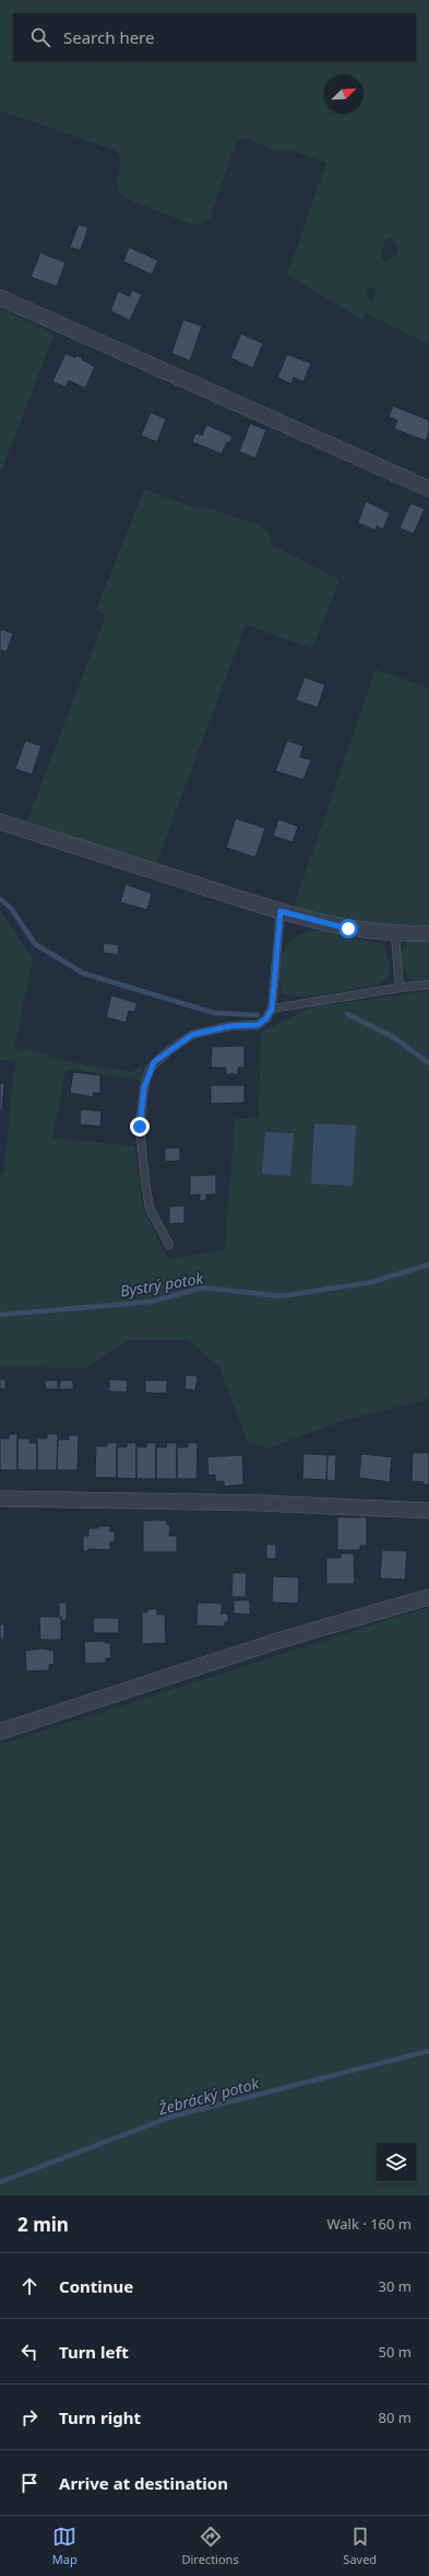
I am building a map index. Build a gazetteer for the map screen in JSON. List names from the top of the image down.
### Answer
{
  "water": ["Bystrý potok", "Žebrácký potok"],
  "north": "top right",
  "page": {
    "search": "Search here",
    "heading": ["2 min", "Walk · 160 m"],
    "list": [
      ["Continue", "30 m"],
      ["Turn left", "50 m"],
      ["Turn right", "80 m"],
      "Arrive at destination"
    ],
    "nav": ["Map", "Directions", "Saved"]
  }
}
